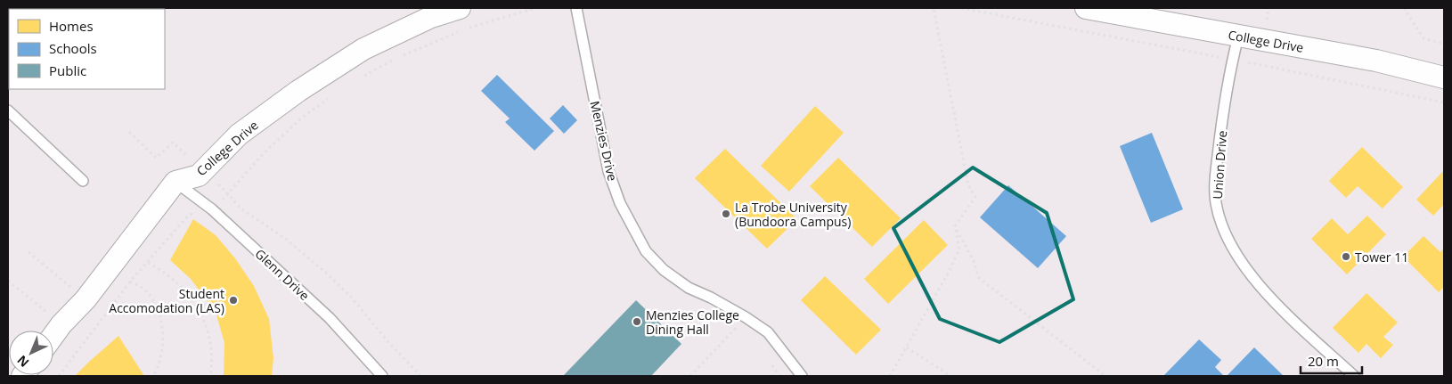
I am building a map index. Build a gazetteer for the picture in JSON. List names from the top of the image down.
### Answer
{
  "streets": {
    "street": ["College Drive"],
    "lane": ["Menzies Drive", "Union Drive", "Glenn Drive"]
  },
  "crossings": [
    ["College Drive", "Union Drive"],
    ["College Drive", "Glenn Drive"]
  ],
  "places": [
    "La Trobe University (Bundoora Campus)",
    "Tower 11",
    "Student Accomodation (LAS)",
    "Menzies College Dining Hall"
  ],
  "legend": ["Homes", "Schools", "Public"],
  "scale_bar": "20 m",
  "north": "bottom left"
}
